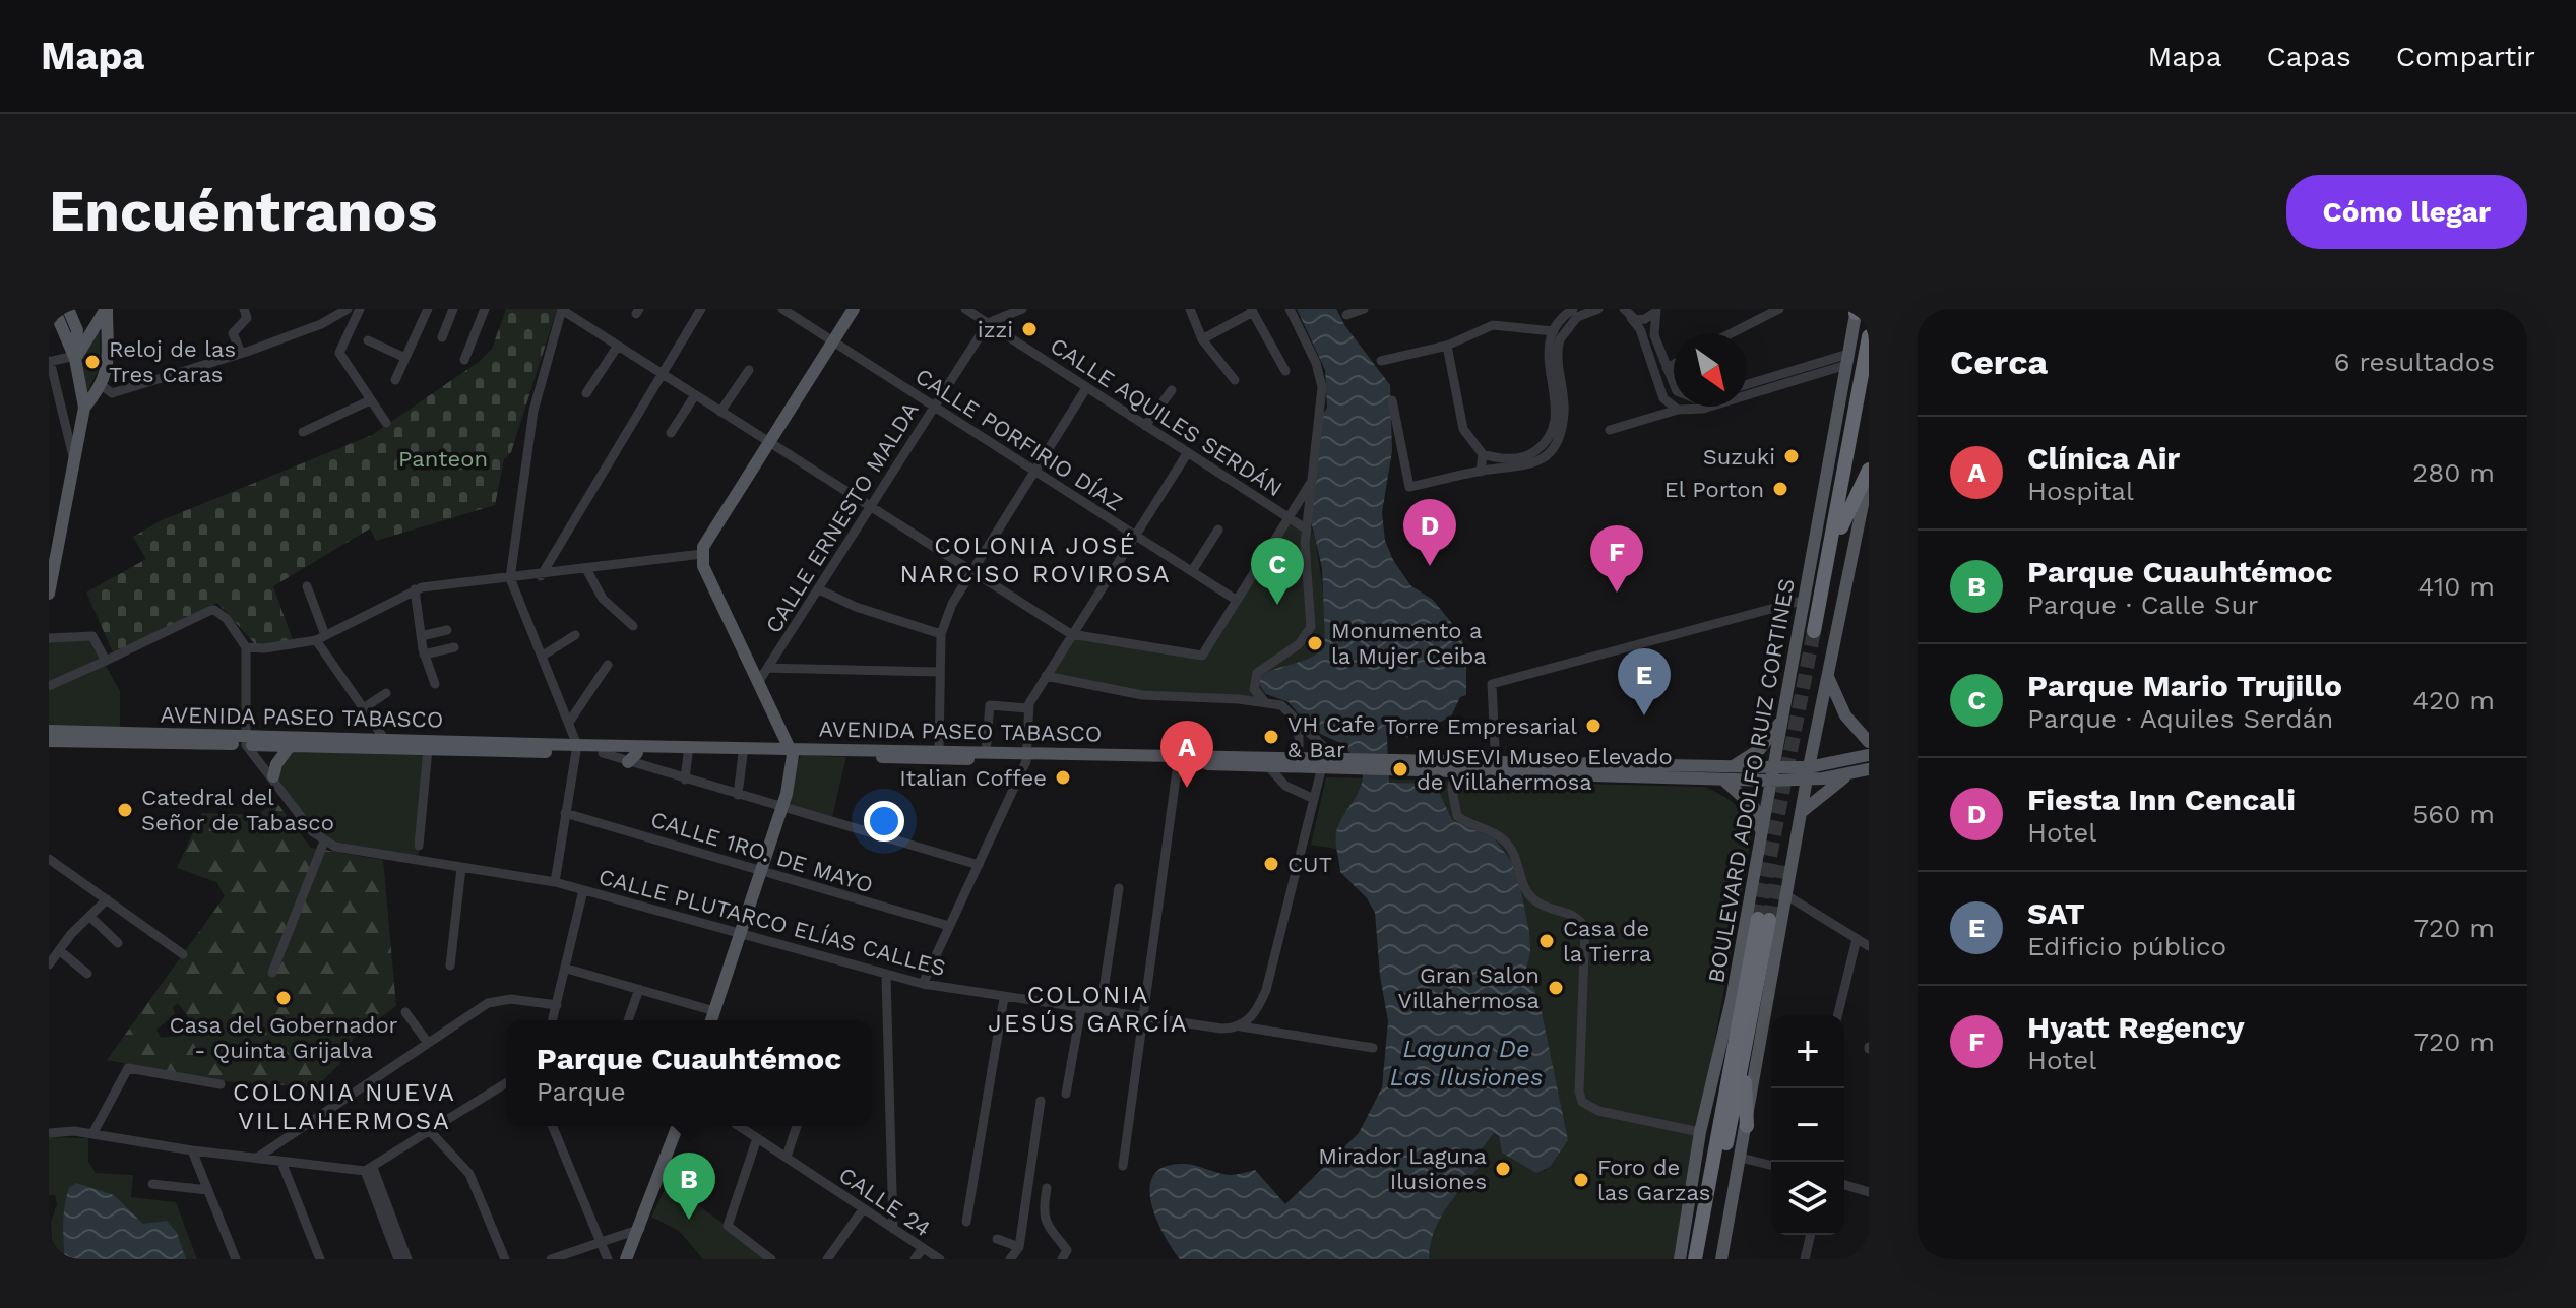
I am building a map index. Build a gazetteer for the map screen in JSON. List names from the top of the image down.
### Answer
{
  "streets": {
    "main road": ["AVENIDA PASEO TABASCO", "BOULEVARD ADOLFO RUIZ CORTINES"],
    "street": [
      "CALLE AQUILES SERDÁN",
      "CALLE PORFIRIO DÍAZ",
      "CALLE ERNESTO MALDA",
      "CALLE 1RO. DE MAYO",
      "CALLE PLUTARCO ELÍAS CALLES",
      "CALLE 24"
    ]
  },
  "crossings": [
    ["CALLE AQUILES SERDÁN", "CALLE ERNESTO MALDA"],
    ["CALLE PORFIRIO DÍAZ", "CALLE ERNESTO MALDA"],
    ["AVENIDA PASEO TABASCO", "BOULEVARD ADOLFO RUIZ CORTINES"]
  ],
  "districts": ["COLONIA JOSÉ NARCISO ROVIROSA", "COLONIA JESÚS GARCÍA", "COLONIA NUEVA VILLAHERMOSA"],
  "water": ["Laguna De Las Ilusiones"],
  "parks": ["Panteon"],
  "places": [
    "izzi",
    "Reloj de las Tres Caras",
    "Suzuki",
    "El Porton",
    "Monumento a la Mujer Ceiba",
    "Torre Empresarial",
    "VH Cafe & Bar",
    "MUSEVI Museo Elevado de Villahermosa",
    "Italian Coffee",
    "Catedral del Señor de Tabasco",
    "CUT",
    "Casa de la Tierra",
    "Gran Salon Villahermosa",
    "Casa del Gobernador - Quinta Grijalva",
    "Mirador Laguna Ilusiones",
    "Foro de las Garzas"
  ],
  "north": "bottom right",
  "page": {
    "header": "Mapa",
    "nav": ["Mapa", "Capas", "Compartir"],
    "buttons": "Cómo llegar",
    "title": "Encuéntranos",
    "heading": ["Cerca", "6 resultados"],
    "list": [
      {
        "mark": "A",
        "name": "Clínica Air",
        "note": "Hospital",
        "value": "280 m"
      },
      {
        "mark": "B",
        "name": "Parque Cuauhtémoc",
        "note": "Parque · Calle Sur",
        "value": "410 m"
      },
      {
        "mark": "C",
        "name": "Parque Mario Trujillo",
        "note": "Parque · Aquiles Serdán",
        "value": "420 m"
      },
      {
        "mark": "D",
        "name": "Fiesta Inn Cencali",
        "note": "Hotel",
        "value": "560 m"
      },
      {
        "mark": "E",
        "name": "SAT",
        "note": "Edificio público",
        "value": "720 m"
      },
      {
        "mark": "F",
        "name": "Hyatt Regency",
        "note": "Hotel",
        "value": "720 m"
      }
    ],
    "pins": [
      "D",
      "F",
      "C",
      "E",
      "A",
      "B"
    ],
    "map_buttons": ["+", "−"],
    "popup": ["Parque Cuauhtémoc", "Parque"]
  }
}
